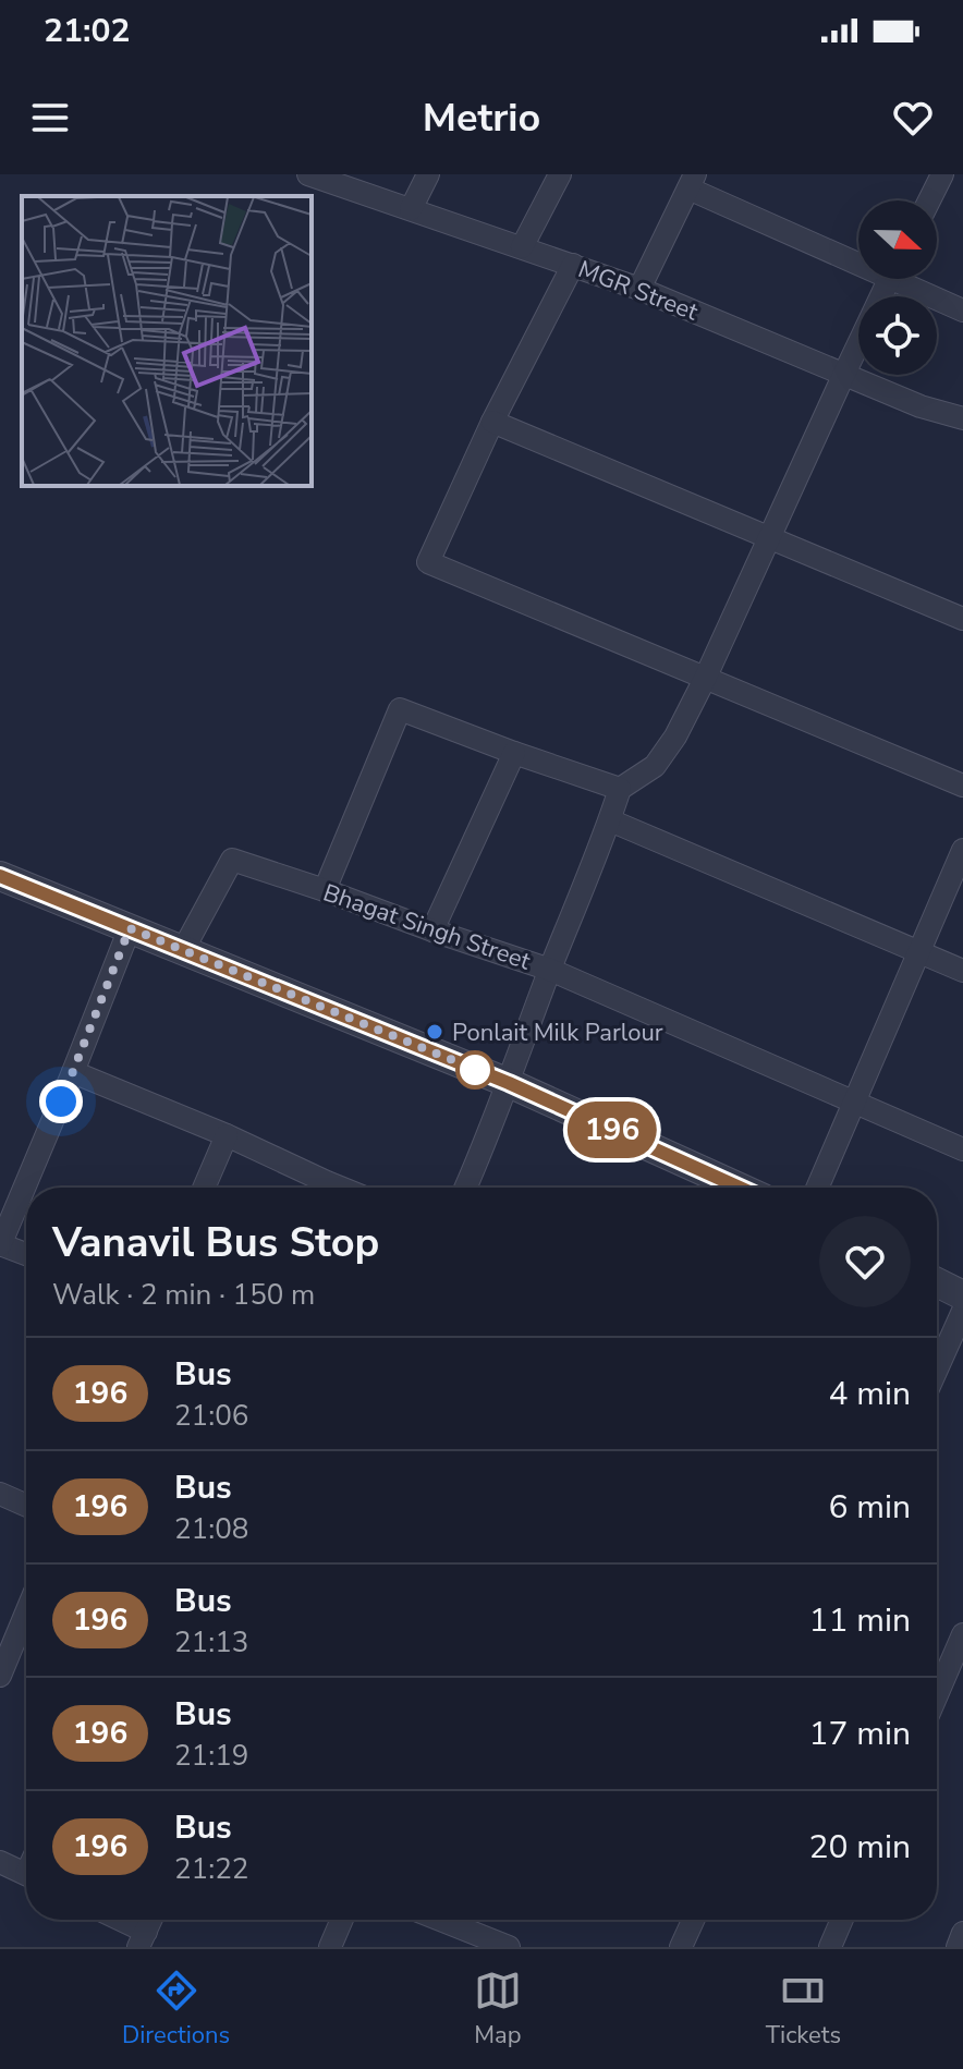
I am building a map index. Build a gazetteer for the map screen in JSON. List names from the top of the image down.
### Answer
{
  "streets": {
    "street": ["MGR Street", "Bhagat Singh Street"]
  },
  "places": ["Ponlait Milk Parlour"],
  "lines": ["bus line 196"],
  "north": "right",
  "page": {
    "status": "21:02",
    "header": "Metrio",
    "on_map": "196",
    "heading": ["Vanavil Bus Stop", "Walk · 2 min · 150 m"],
    "list": [
      {
        "mark": "196",
        "name": "Bus",
        "note": "21:06",
        "value": "4 min"
      },
      {
        "mark": "196",
        "name": "Bus",
        "note": "21:08",
        "value": "6 min"
      },
      {
        "mark": "196",
        "name": "Bus",
        "note": "21:13",
        "value": "11 min"
      },
      {
        "mark": "196",
        "name": "Bus",
        "note": "21:19",
        "value": "17 min"
      },
      {
        "mark": "196",
        "name": "Bus",
        "note": "21:22",
        "value": "20 min"
      }
    ],
    "tabs": ["Directions", "Map", "Tickets"]
  }
}
